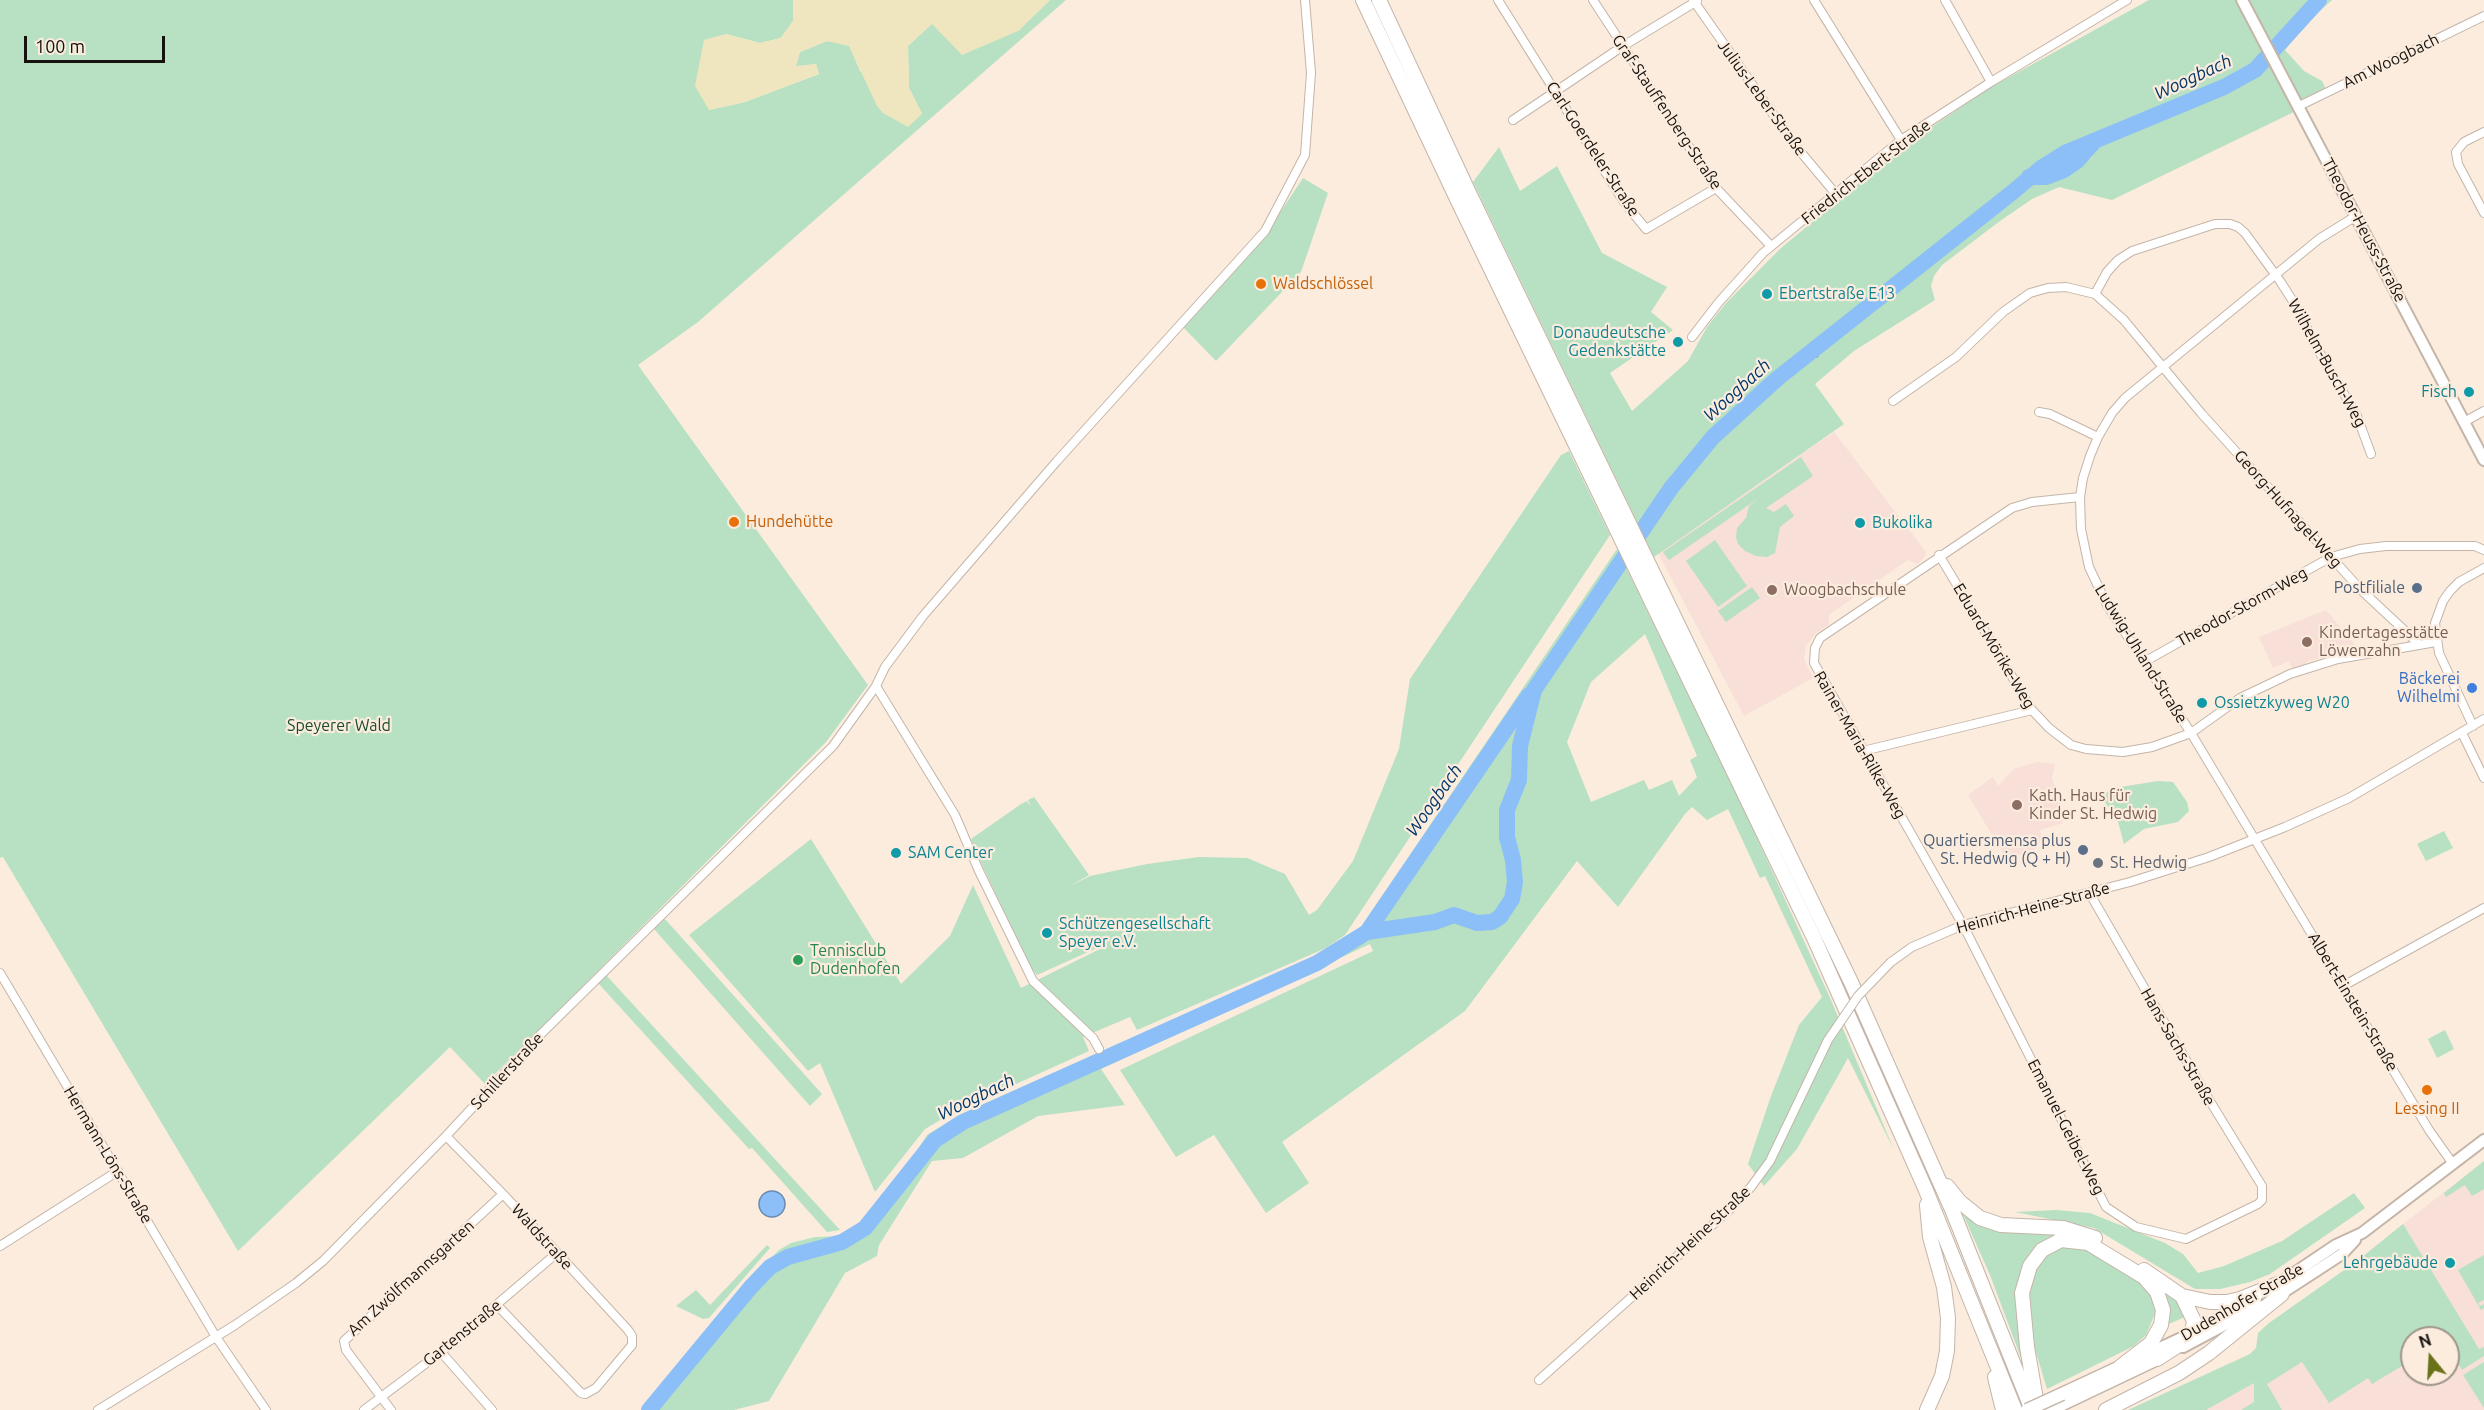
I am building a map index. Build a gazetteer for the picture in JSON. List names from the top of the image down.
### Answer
{
  "streets": {
    "main road": ["Theodor-Heuss-Straße", "Dudenhofer Straße"],
    "street": [
      "Am Woogbach",
      "Julius-Leber-Straße",
      "Graf-Stauffenberg-Straße",
      "Carl-Goerdeler-Straße",
      "Friedrich-Ebert-Straße",
      "Wilhelm-Busch-Weg",
      "Georg-Hufnagel-Weg",
      "Theodor-Storm-Weg",
      "Eduard-Mörike-Weg",
      "Ludwig-Uhland-Straße",
      "Rainer-Maria-Rilke-Weg",
      "Heinrich-Heine-Straße",
      "Albert-Einstein-Straße",
      "Hans-Sachs-Straße",
      "Schillerstraße",
      "Emanuel-Geibel-Weg",
      "Hermann-Löns-Straße",
      "Waldstraße",
      "Am Zwölfmannsgarten",
      "Gartenstraße"
    ]
  },
  "crossings": [
    ["Am Woogbach", "Theodor-Heuss-Straße"],
    ["Julius-Leber-Straße", "Friedrich-Ebert-Straße"],
    ["Graf-Stauffenberg-Straße", "Carl-Goerdeler-Straße"],
    ["Graf-Stauffenberg-Straße", "Friedrich-Ebert-Straße"],
    ["Theodor-Heuss-Straße", "Ludwig-Uhland-Straße"],
    ["Wilhelm-Busch-Weg", "Georg-Hufnagel-Weg"],
    ["Wilhelm-Busch-Weg", "Ludwig-Uhland-Straße"],
    ["Georg-Hufnagel-Weg", "Theodor-Storm-Weg"],
    ["Georg-Hufnagel-Weg", "Eduard-Mörike-Weg"],
    ["Georg-Hufnagel-Weg", "Ludwig-Uhland-Straße"],
    ["Theodor-Storm-Weg", "Ludwig-Uhland-Straße"],
    ["Eduard-Mörike-Weg", "Ludwig-Uhland-Straße"],
    ["Eduard-Mörike-Weg", "Rainer-Maria-Rilke-Weg"],
    ["Ludwig-Uhland-Straße", "Rainer-Maria-Rilke-Weg"],
    ["Ludwig-Uhland-Straße", "Heinrich-Heine-Straße"],
    ["Ludwig-Uhland-Straße", "Albert-Einstein-Straße"],
    ["Rainer-Maria-Rilke-Weg", "Heinrich-Heine-Straße"],
    ["Rainer-Maria-Rilke-Weg", "Emanuel-Geibel-Weg"],
    ["Heinrich-Heine-Straße", "Albert-Einstein-Straße"],
    ["Heinrich-Heine-Straße", "Hans-Sachs-Straße"],
    ["Heinrich-Heine-Straße", "Emanuel-Geibel-Weg"],
    ["Albert-Einstein-Straße", "Dudenhofer Straße"],
    ["Hans-Sachs-Straße", "Emanuel-Geibel-Weg"],
    ["Schillerstraße", "Hermann-Löns-Straße"],
    ["Schillerstraße", "Waldstraße"],
    ["Waldstraße", "Am Zwölfmannsgarten"],
    ["Waldstraße", "Gartenstraße"],
    ["Am Zwölfmannsgarten", "Gartenstraße"]
  ],
  "water": ["Woogbach"],
  "parks": ["Speyerer Wald"],
  "places": [
    "Waldschlössel",
    "Ebertstraße E13",
    "Donaudeutsche Gedenkstätte",
    "Fisch",
    "Hundehütte",
    "Bukolika",
    "Postfiliale",
    "Woogbachschule",
    "Kindertagesstätte Löwenzahn",
    "Bäckerei Wilhelmi",
    "Ossietzkyweg W20",
    "Kath. Haus für Kinder St. Hedwig",
    "Quartiersmensa plus St. Hedwig (Q + H)",
    "SAM Center",
    "St. Hedwig",
    "Schützengesellschaft Speyer e.V.",
    "Tennisclub Dudenhofen",
    "Lessing II",
    "Lehrgebäude"
  ],
  "scale_bar": "100 m",
  "north": "top"
}
